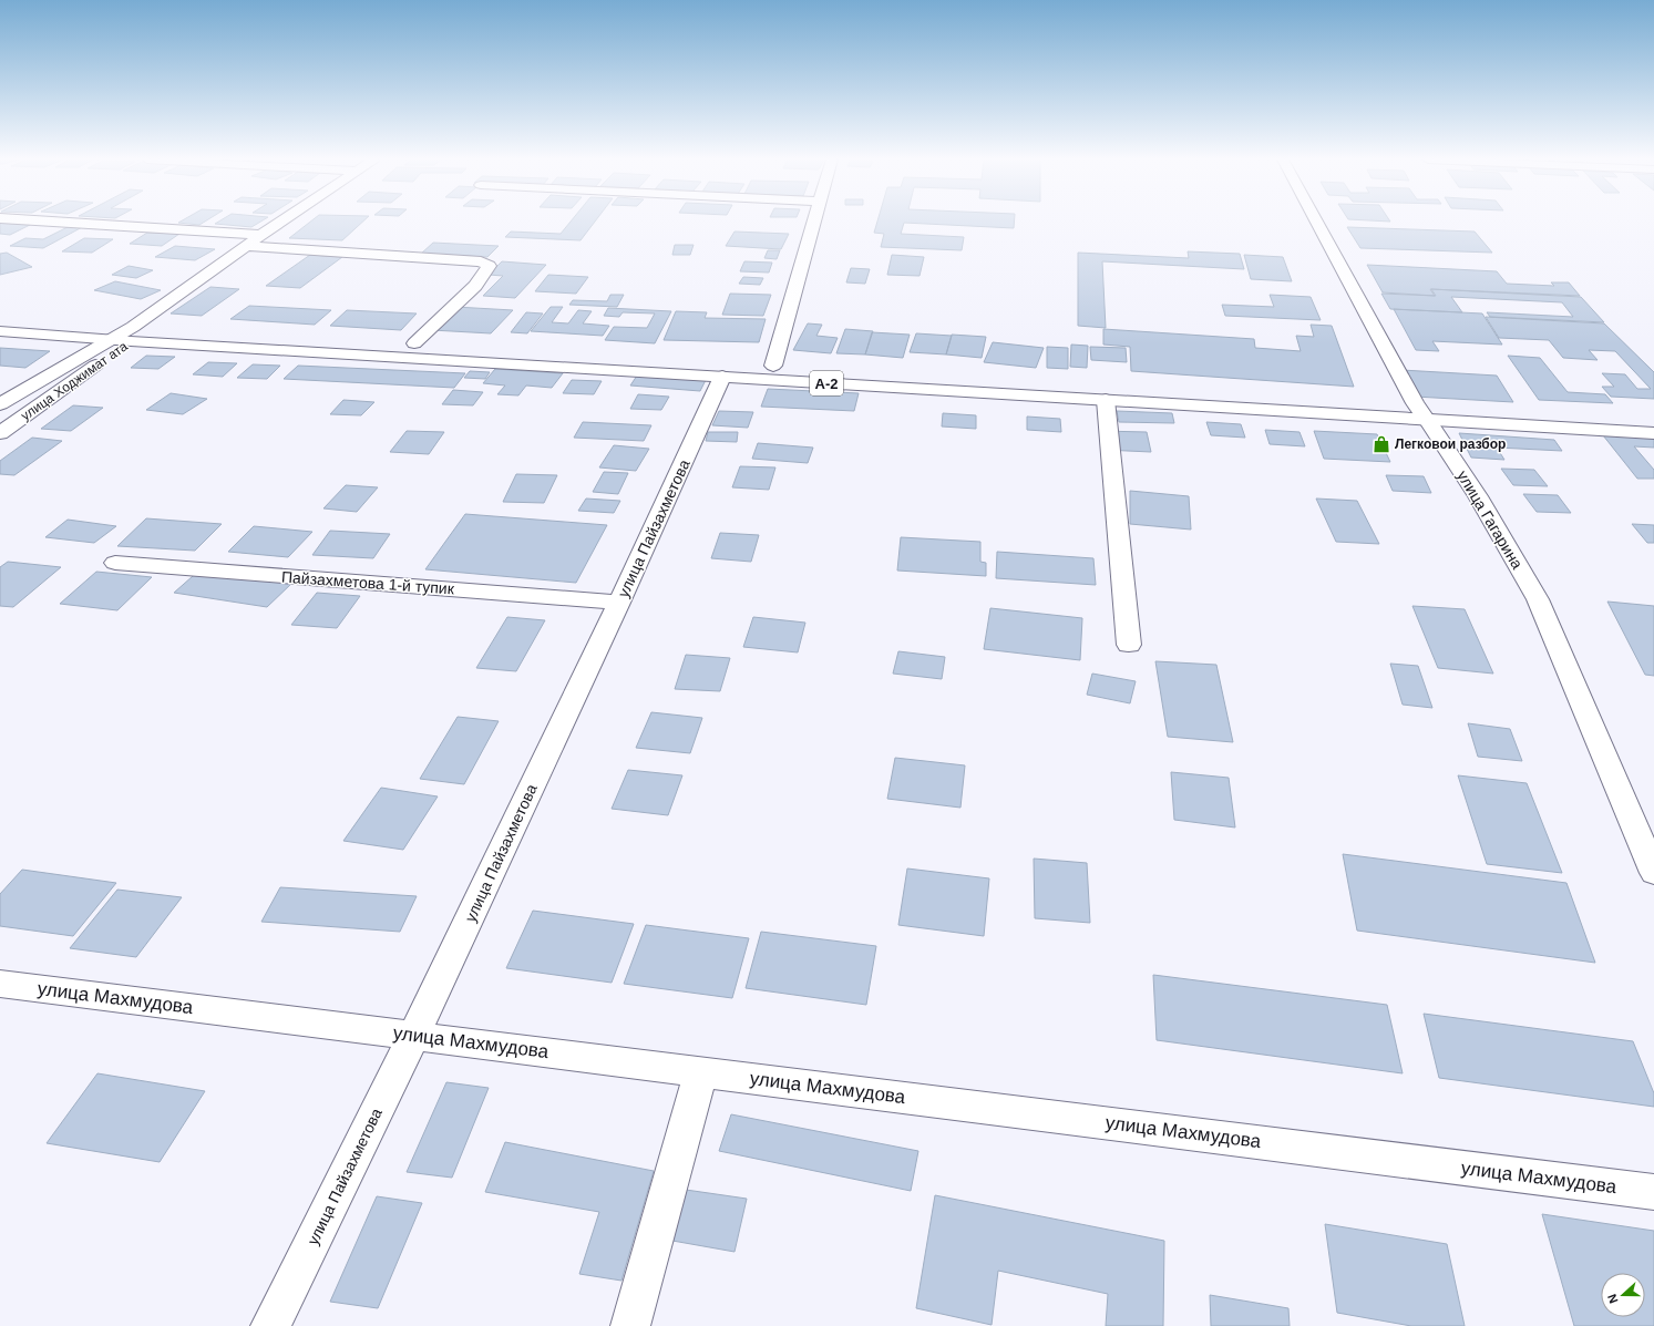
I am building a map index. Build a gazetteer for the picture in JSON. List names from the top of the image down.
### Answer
{
  "streets": {
    "main road": [
      "улица Ходжимат ата",
      "A-2",
      "улица Гагарина",
      "улица Пайзахметова",
      "Пайзахметова 1-й тупик",
      "улица Махмудова"
    ]
  },
  "crossings": [
    ["улица Ходжимат ата", "A-2"],
    ["A-2", "улица Гагарина"],
    ["A-2", "улица Пайзахметова"],
    ["улица Пайзахметова", "Пайзахметова 1-й тупик"],
    ["улица Пайзахметова", "улица Махмудова"]
  ],
  "places": {
    "shop": ["Легковои разбор"]
  },
  "north": "left"
}
